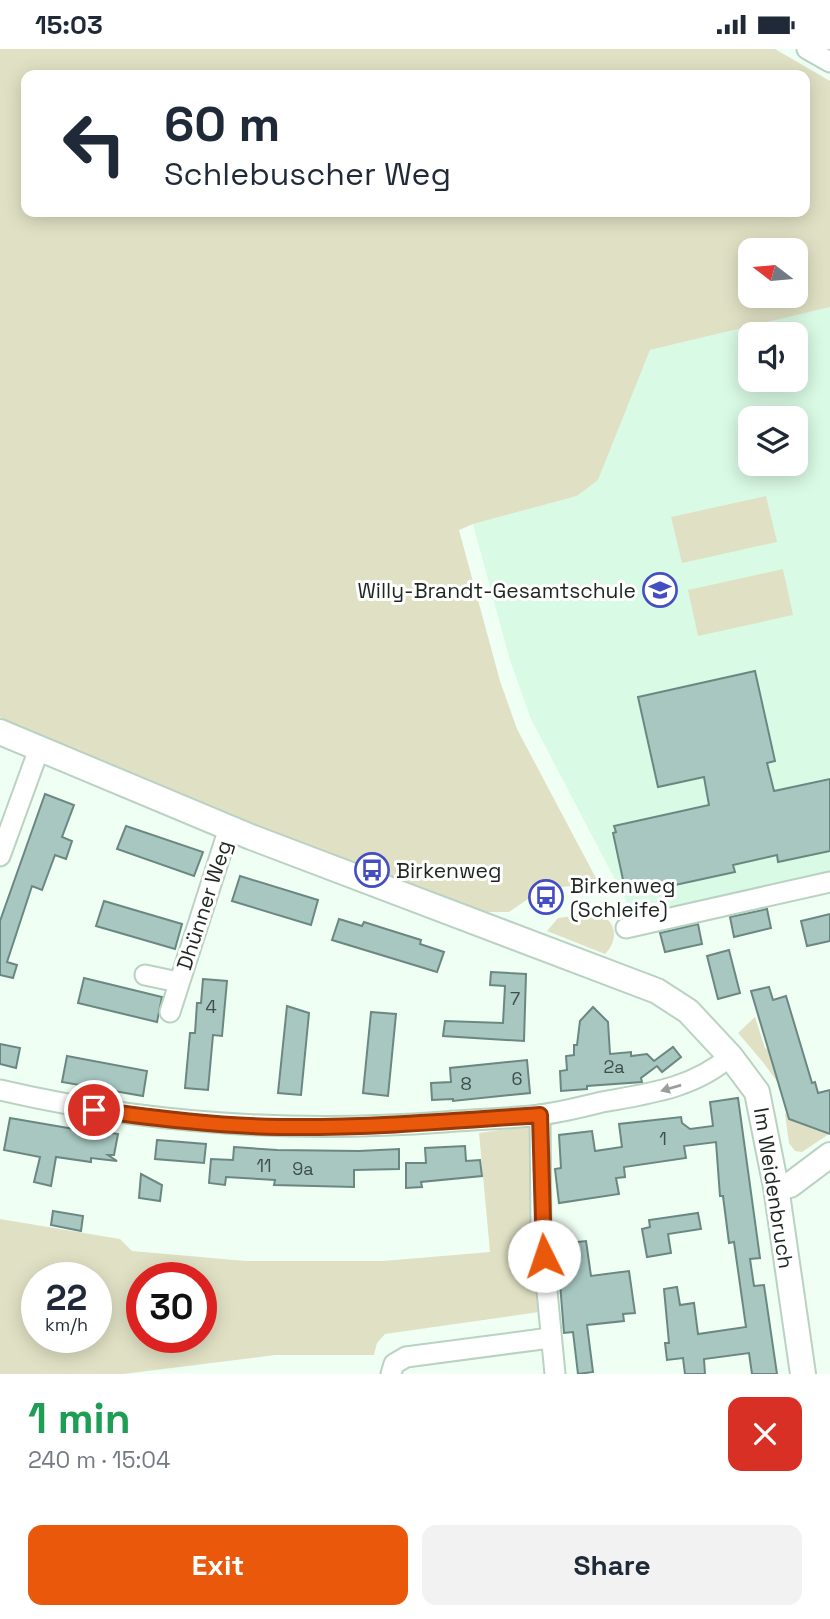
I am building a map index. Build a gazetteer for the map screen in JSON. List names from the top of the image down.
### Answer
{
  "streets": {
    "street": ["Dhünner Weg", "Im Weidenbruch"]
  },
  "crossings": [
    ["Dhünner Weg", "Im Weidenbruch"]
  ],
  "places": {
    "school or university": ["Willy-Brandt-Gesamtschule"],
    "bus stop": ["Birkenweg", "Birkenweg (Schleife)"]
  },
  "house_numbers": [
    "7",
    "4",
    "2a",
    "6",
    "8",
    "1",
    "11",
    "9a"
  ],
  "north": "left",
  "page": {
    "status": "15:03",
    "turn": ["60 m", "Schlebuscher Weg"],
    "speed": "22 km/h",
    "limit": "30",
    "heading": ["1 min", "240 m · 15:04"],
    "buttons": ["Exit", "Share"]
  }
}
